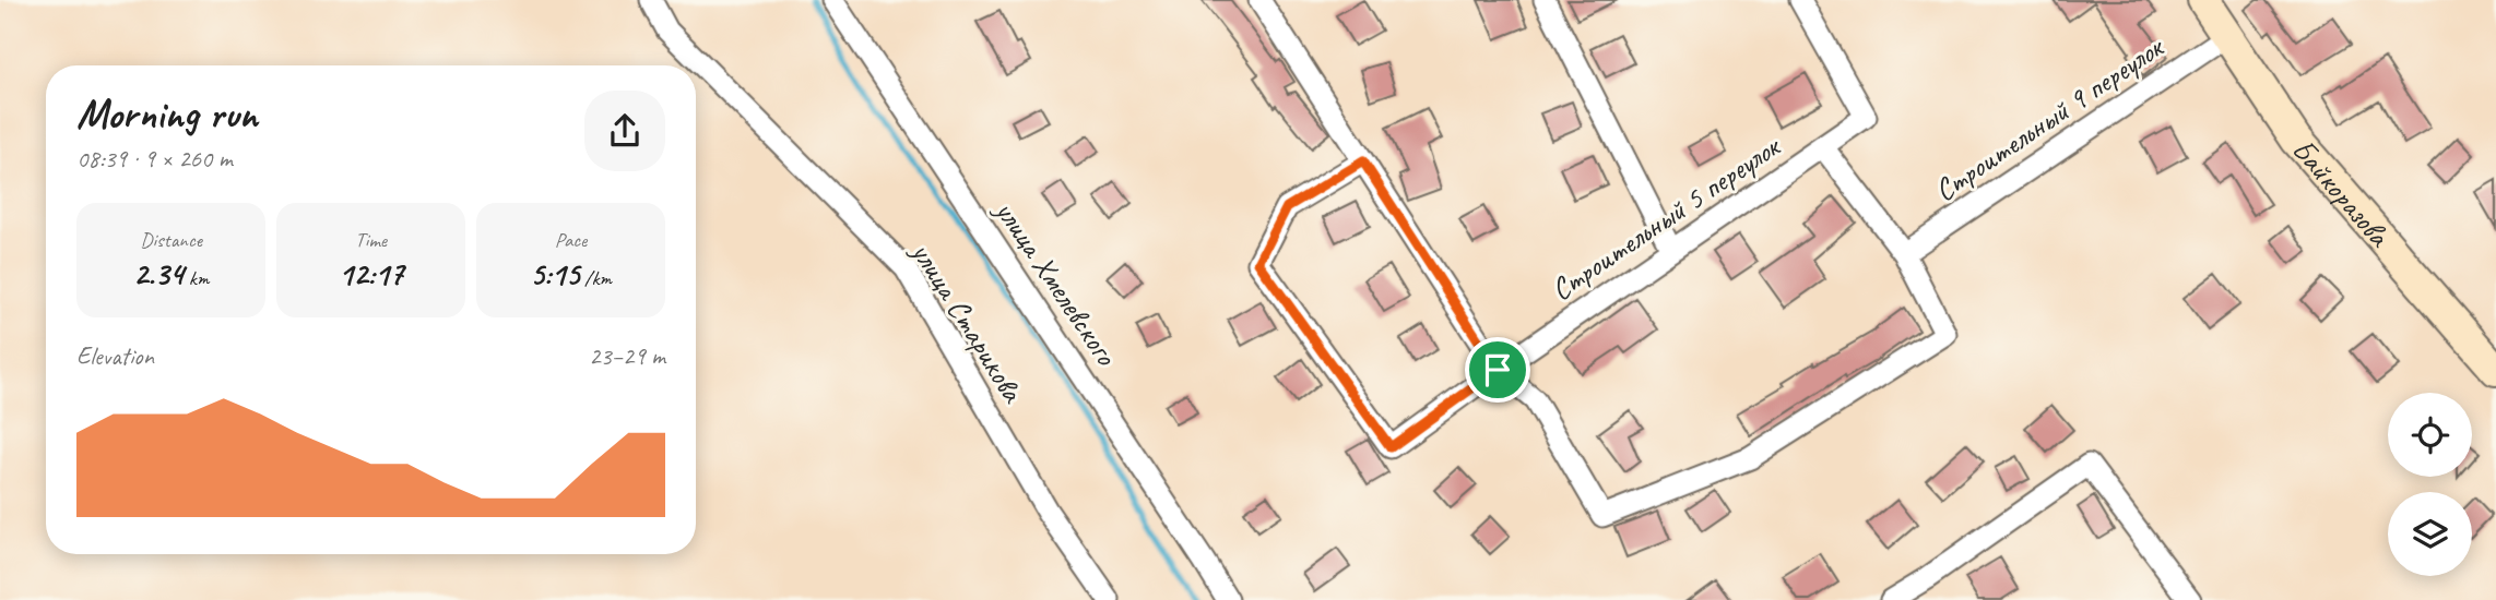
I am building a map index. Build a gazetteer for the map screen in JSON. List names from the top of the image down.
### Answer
{
  "streets": {
    "street": [
      "Строительный 9 переулок",
      "Байкоразова",
      "Строительный 5 переулок",
      "улица Хмелевского",
      "улица Старикова"
    ]
  },
  "crossings": [
    ["Строительный 9 переулок", "Байкоразова"]
  ],
  "page": {
    "heading": ["Morning run", "08:39 · 9 × 260 m"],
    "stats": [
      ["Distance", "2.34 km"],
      ["Time", "12:17"],
      ["Pace", "5:15 /km"]
    ],
    "chart": ["Elevation", "23–29 m"]
  }
}
